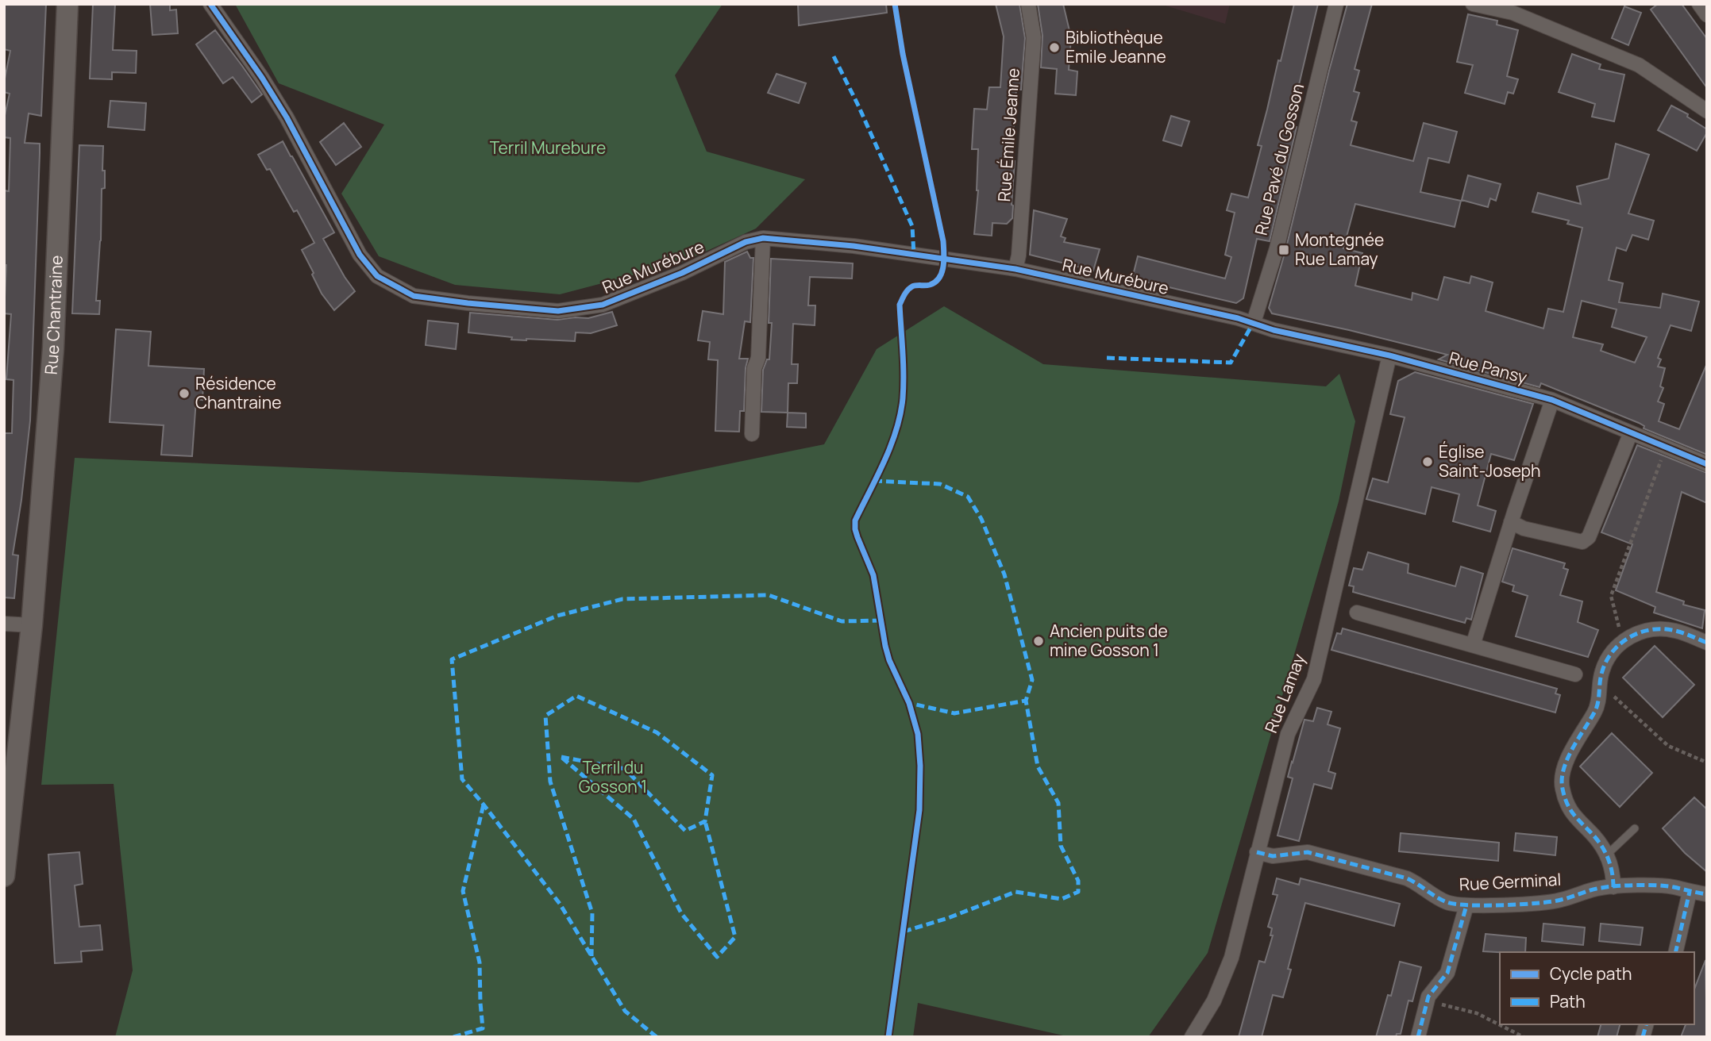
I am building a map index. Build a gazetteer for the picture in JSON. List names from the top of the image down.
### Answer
{
  "streets": {
    "street": [
      "Rue Émile Jeanne",
      "Rue Pavé du Gosson",
      "Rue Murébure",
      "Rue Chantraine",
      "Rue Pansy",
      "Rue Lamay",
      "Rue Germinal"
    ]
  },
  "crossings": [
    ["Rue Émile Jeanne", "Rue Murébure"],
    ["Rue Pavé du Gosson", "Rue Murébure"],
    ["Rue Pavé du Gosson", "Rue Pansy"],
    ["Rue Murébure", "Rue Pansy"],
    ["Rue Pansy", "Rue Lamay"],
    ["Rue Lamay", "Rue Germinal"]
  ],
  "parks": ["Terril Murebure", "Terril du Gosson 1"],
  "places": {
    "other": [
      "Bibliothèque Emile Jeanne",
      "Résidence Chantraine",
      "Église Saint-Joseph",
      "Ancien puits de mine Gosson 1"
    ],
    "transit": ["Montegnée Rue Lamay"]
  },
  "legend": ["Cycle path", "Path"]
}
